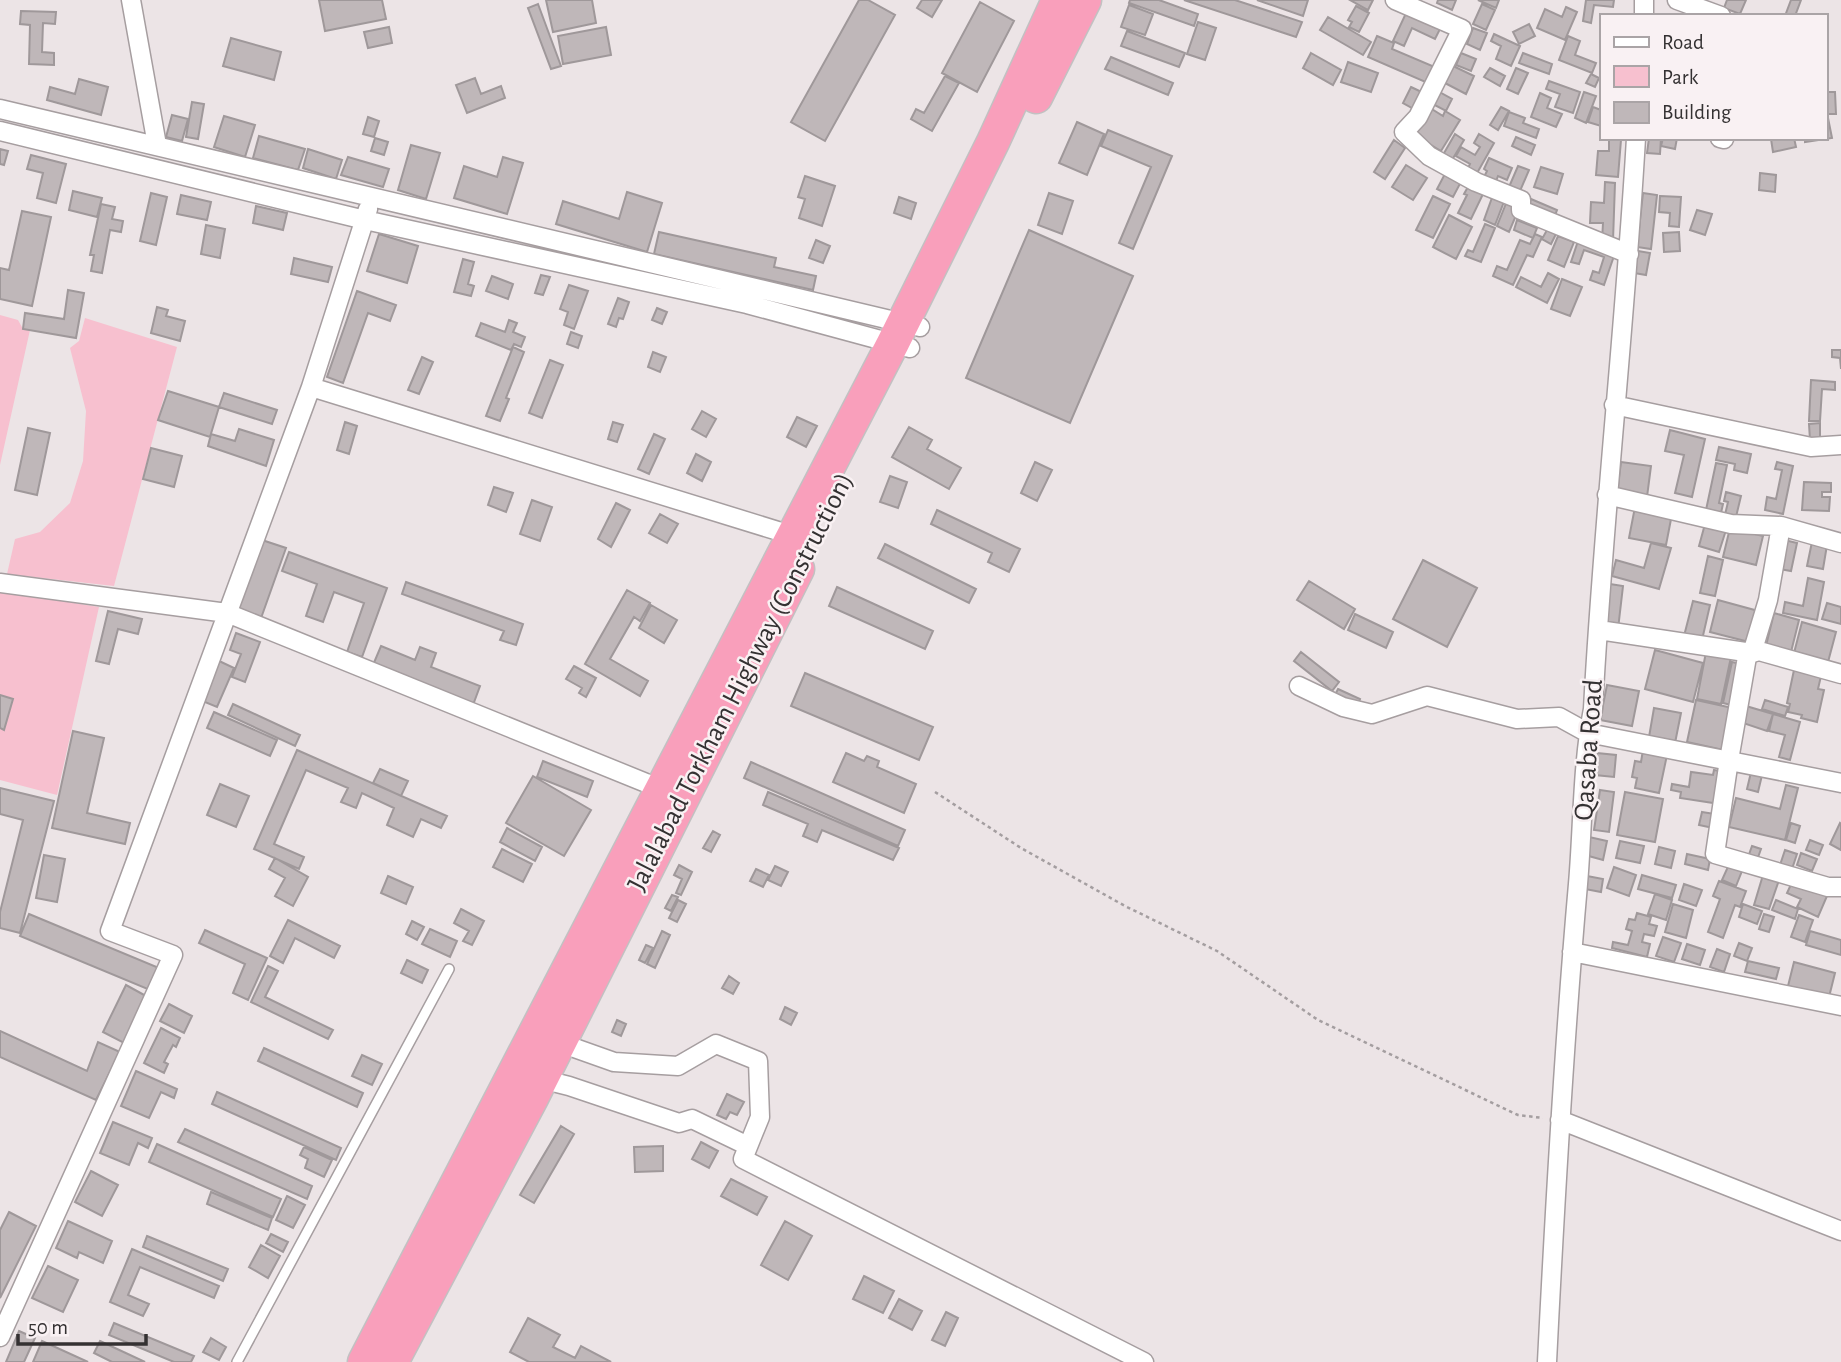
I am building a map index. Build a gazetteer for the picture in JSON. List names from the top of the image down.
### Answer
{
  "streets": {
    "highway": ["Jalalabad Torkham Highway (Construction)"],
    "street": ["Qasaba Road"]
  },
  "legend": ["Road", "Park", "Building"],
  "scale_bar": "50 m"
}
